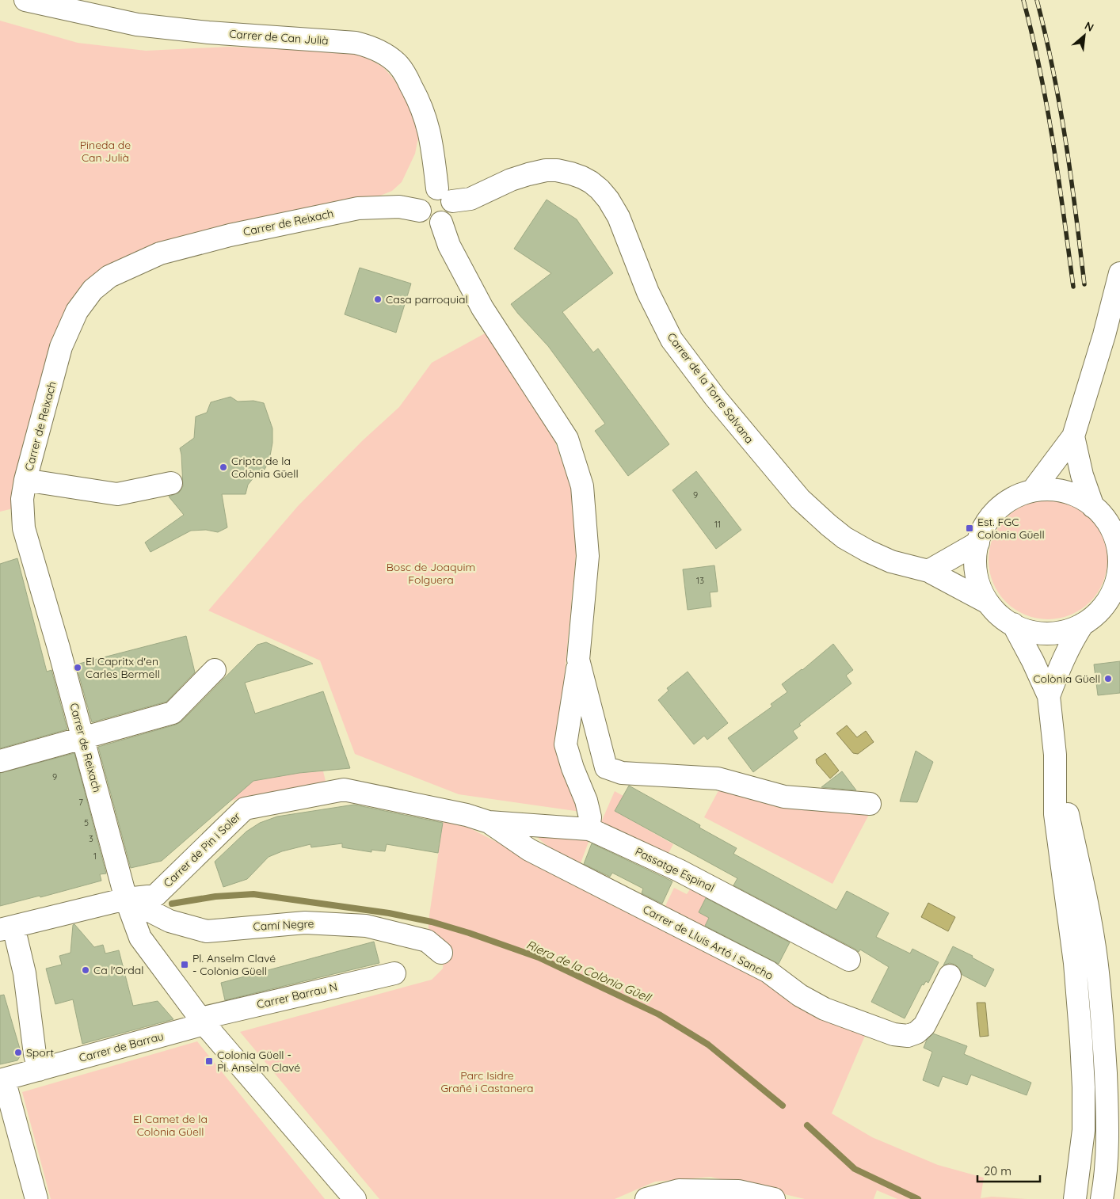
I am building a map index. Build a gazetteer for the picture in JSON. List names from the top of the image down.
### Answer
{
  "streets": {
    "street": [
      "Carrer de Can Julià",
      "Carrer de Reixach",
      "Carrer de la Torre Salvana",
      "Carrer de Pin i Soler",
      "Passatge Espinal",
      "Camí Negre",
      "Carrer de Lluis Artó i Sancho",
      "Carrer Barrau N",
      "Carrer de Barrau"
    ]
  },
  "crossings": [
    ["Carrer de Can Julià", "Carrer de Reixach"],
    ["Carrer de Can Julià", "Carrer de la Torre Salvana"],
    ["Carrer de Reixach", "Carrer de la Torre Salvana"],
    ["Carrer de Reixach", "Carrer de Pin i Soler"],
    ["Carrer de Reixach", "Camí Negre"],
    ["Carrer de Reixach", "Carrer Barrau N"],
    ["Carrer de Reixach", "Carrer de Barrau"],
    ["Carrer de Pin i Soler", "Passatge Espinal"],
    ["Carrer de Pin i Soler", "Camí Negre"],
    ["Carrer de Pin i Soler", "Carrer de Lluis Artó i Sancho"],
    ["Passatge Espinal", "Carrer de Lluis Artó i Sancho"],
    ["Carrer Barrau N", "Carrer de Barrau"]
  ],
  "water": ["Riera de la Colònia Güell"],
  "parks": [
    "Pineda de Can Julià",
    "Bosc de Joaquim Folguera",
    "Parc Isidre Grañé i Castanera",
    "El Camet de la Colònia Güell"
  ],
  "places": {
    "other": [
      "Casa parroquial",
      "Cripta de la Colònia Güell",
      "El Capritx d'en Carles Bermell",
      "Colònia Güell",
      "Ca l'Ordal",
      "Sport"
    ],
    "transit": ["Est. FGC Colònia Güell", "Pl. Anselm Clavé - Colònia Güell", "Colonia Güell - Pl. Anselm Clavé"]
  },
  "house_numbers": [
    "9",
    "11",
    "13",
    "9",
    "7",
    "5",
    "3",
    "1"
  ],
  "scale_bar": "20 m",
  "north": "top right"
}
